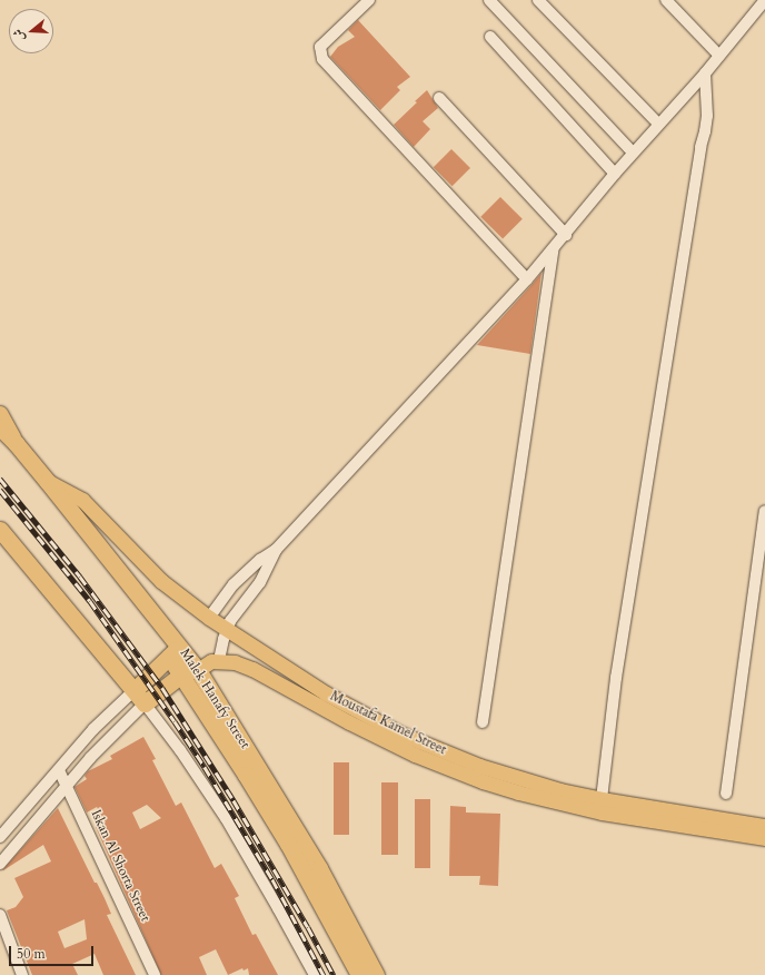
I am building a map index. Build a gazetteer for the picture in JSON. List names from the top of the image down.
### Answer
{
  "streets": {
    "highway": ["Malek Hanafy Street"],
    "main road": ["Moustafa Kamel Street"],
    "street": ["Iskan Al Shorta Street"]
  },
  "crossings": [
    ["Malek Hanafy Street", "Moustafa Kamel Street"]
  ],
  "scale_bar": "50 m",
  "north": "left"
}
